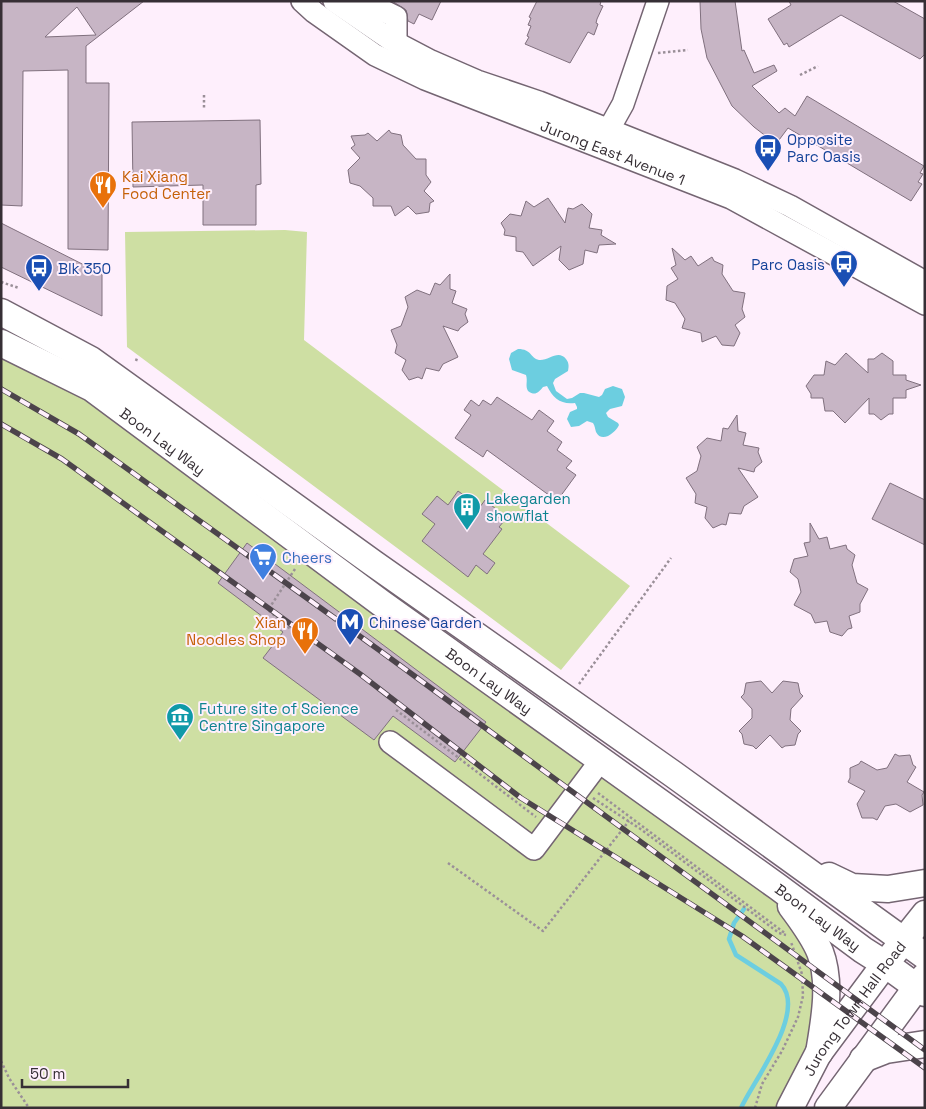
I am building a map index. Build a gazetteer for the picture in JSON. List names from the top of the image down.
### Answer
{
  "streets": {
    "main road": ["Boon Lay Way", "Jurong Town Hall Road"],
    "street": ["Jurong East Avenue 1"]
  },
  "crossings": [
    ["Boon Lay Way", "Jurong Town Hall Road"]
  ],
  "places": {
    "bus stop": ["Opposite Parc Oasis", "Parc Oasis", "Blk 350"],
    "restaurant": ["Kai Xiang Food Center", "Xian Noodles Shop"],
    "building": ["Lakegarden showflat"],
    "supermarket": ["Cheers"],
    "metro station": ["Chinese Garden"],
    "museum": ["Future site of Science Centre Singapore"]
  },
  "scale_bar": "50 m"
}
